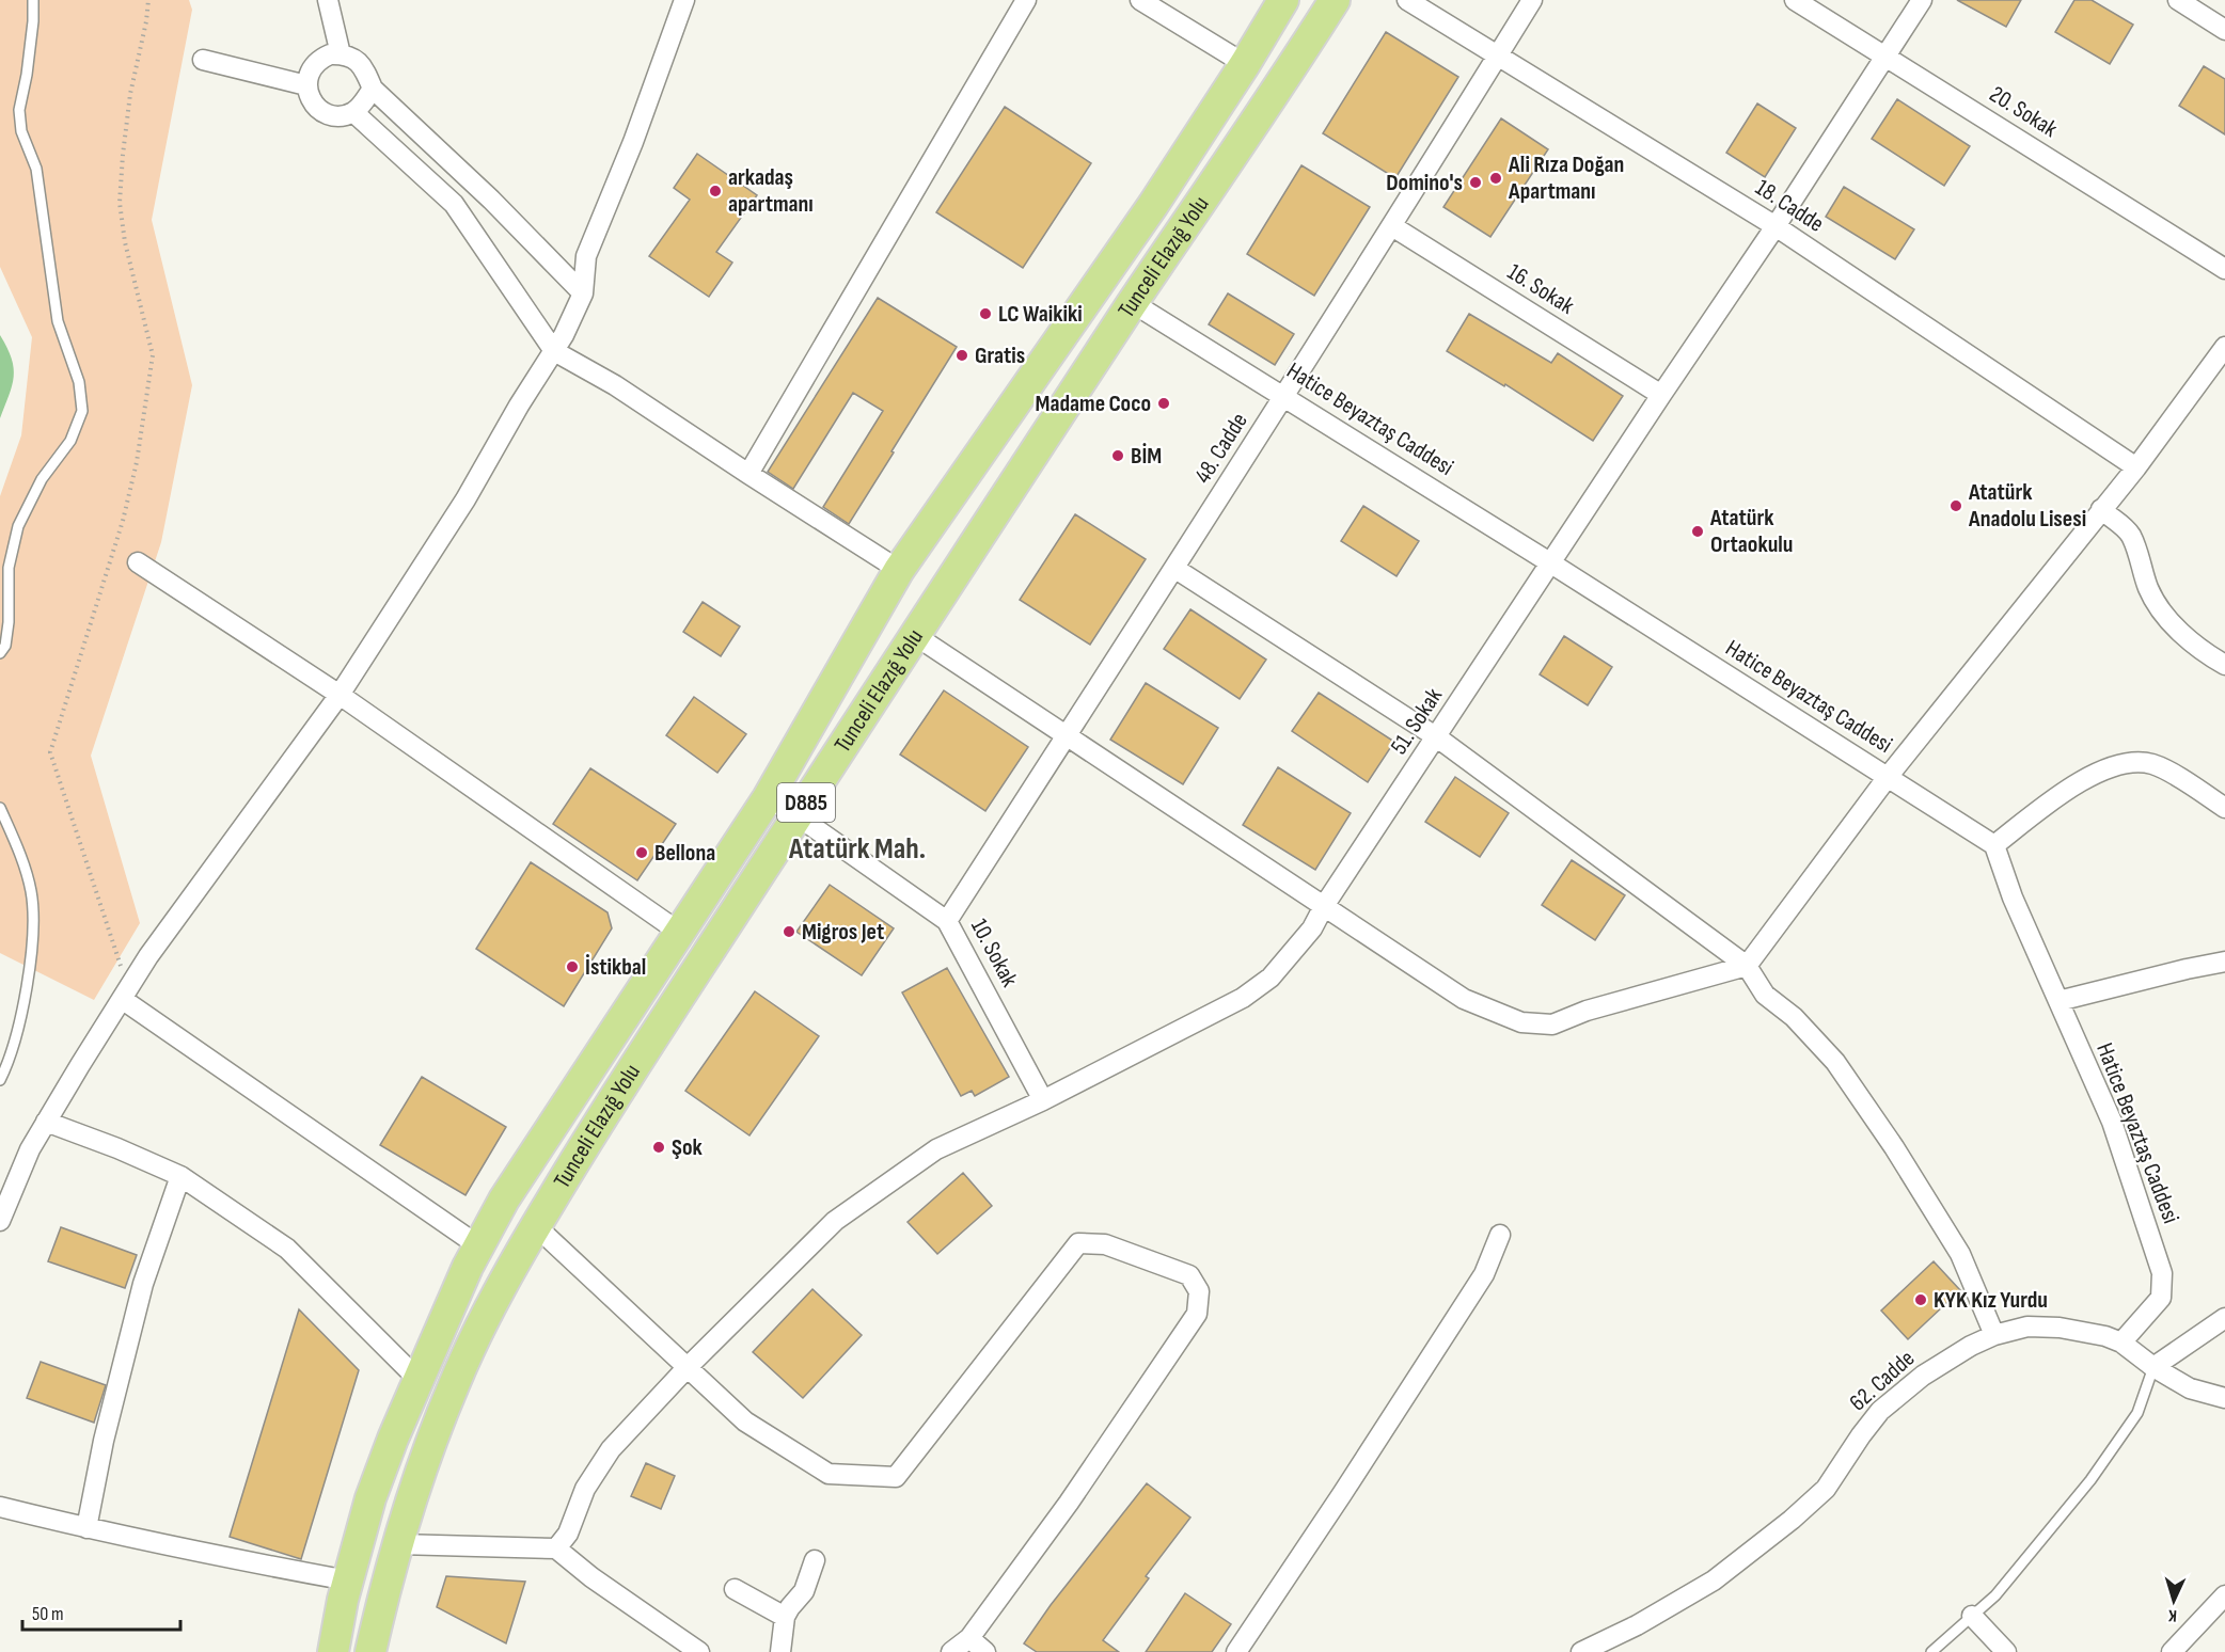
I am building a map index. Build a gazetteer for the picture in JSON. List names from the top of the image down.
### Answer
{
  "streets": {
    "main road": ["Tunceli Elazığ Yolu", "D885"],
    "street": [
      "20. Sokak",
      "18. Cadde",
      "16. Sokak",
      "Hatice Beyaztaş Caddesi",
      "48. Cadde",
      "51. Sokak",
      "10. Sokak",
      "62. Cadde"
    ]
  },
  "crossings": [
    ["20. Sokak", "51. Sokak"],
    ["18. Cadde", "48. Cadde"],
    ["18. Cadde", "51. Sokak"],
    ["Tunceli Elazığ Yolu", "Hatice Beyaztaş Caddesi"],
    ["Tunceli Elazığ Yolu", "10. Sokak"],
    ["16. Sokak", "48. Cadde"],
    ["16. Sokak", "51. Sokak"],
    ["Hatice Beyaztaş Caddesi", "48. Cadde"],
    ["Hatice Beyaztaş Caddesi", "51. Sokak"],
    ["Hatice Beyaztaş Caddesi", "62. Cadde"],
    ["48. Cadde", "10. Sokak"],
    ["51. Sokak", "10. Sokak"]
  ],
  "districts": ["Atatürk Mah."],
  "places": [
    "Ali Rıza Doğan Apartmanı",
    "Domino's",
    "arkadaş apartmanı",
    "LC Waikiki",
    "Gratis",
    "Madame Coco",
    "BİM",
    "Atatürk Anadolu Lisesi",
    "Atatürk Ortaokulu",
    "Bellona",
    "Migros Jet",
    "İstikbal",
    "Şok",
    "KYK Kız Yurdu"
  ],
  "scale_bar": "50 m",
  "north": "bottom"
}
